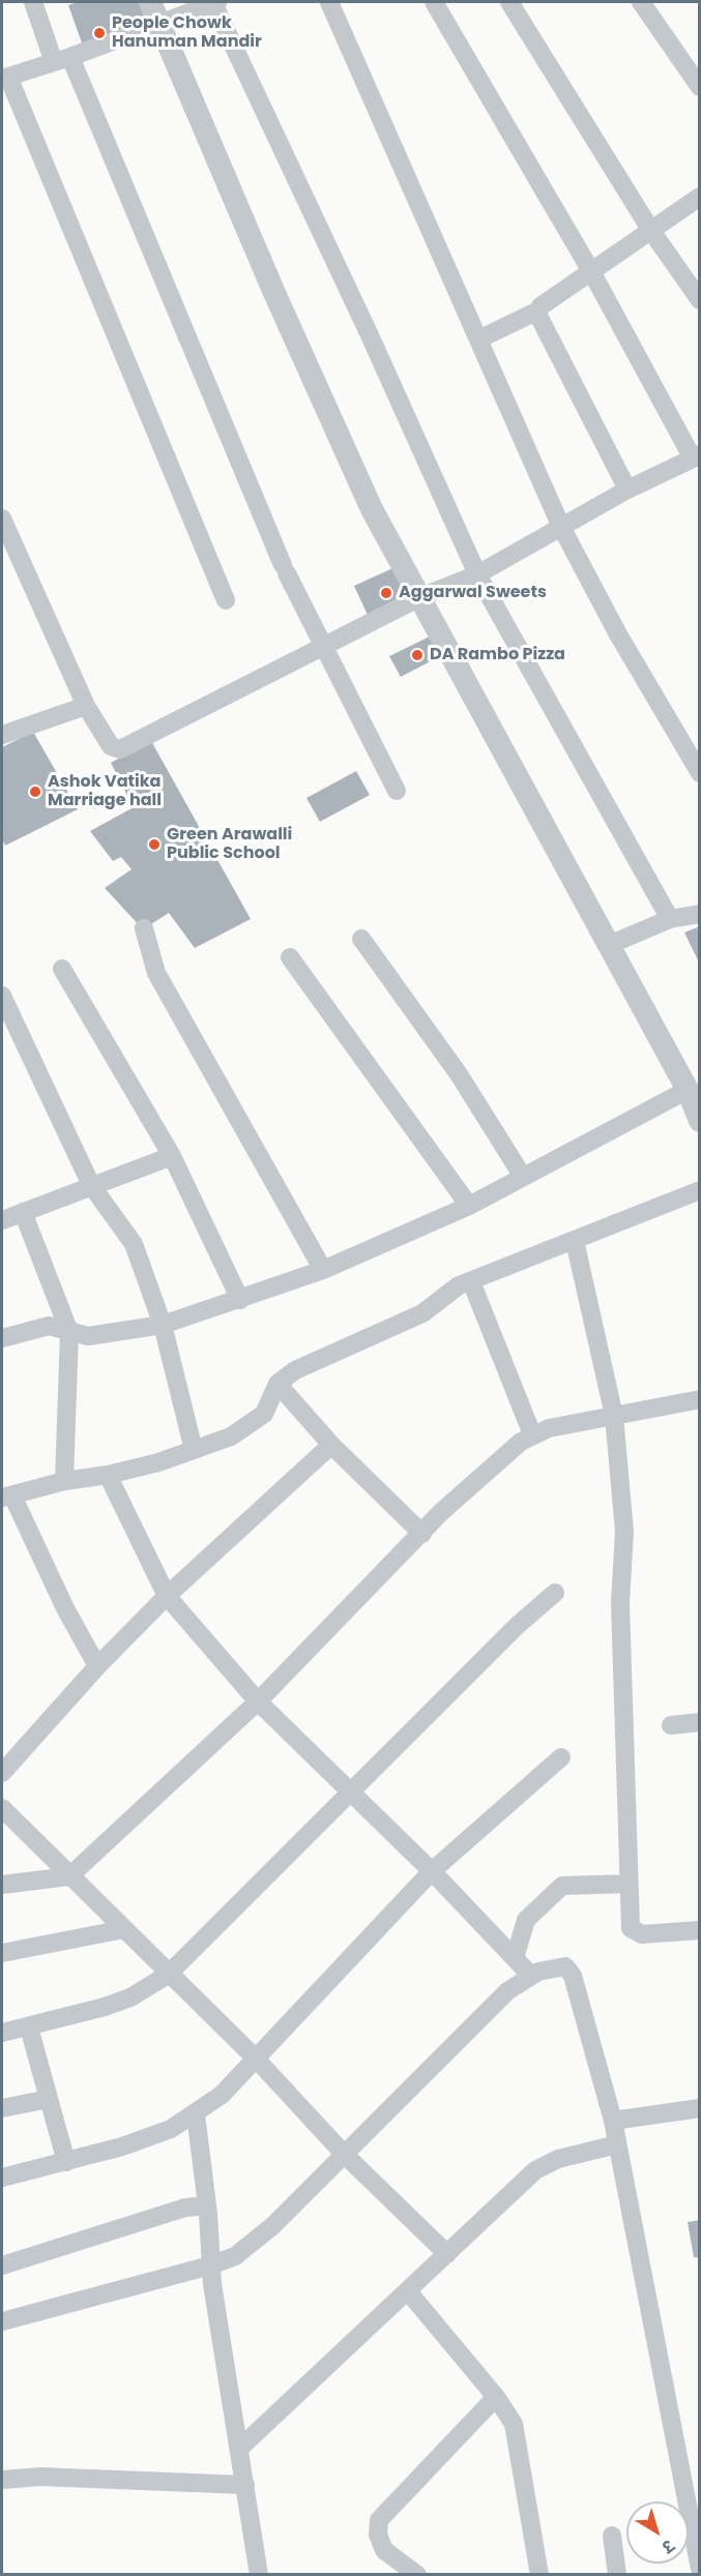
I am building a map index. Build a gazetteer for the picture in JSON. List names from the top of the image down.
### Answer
{
  "places": [
    "People Chowk Hanuman Mandir",
    "Aggarwal Sweets",
    "DA Rambo Pizza",
    "Ashok Vatika Marriage hall",
    "Green Arawalli Public School"
  ],
  "north": "bottom right"
}
